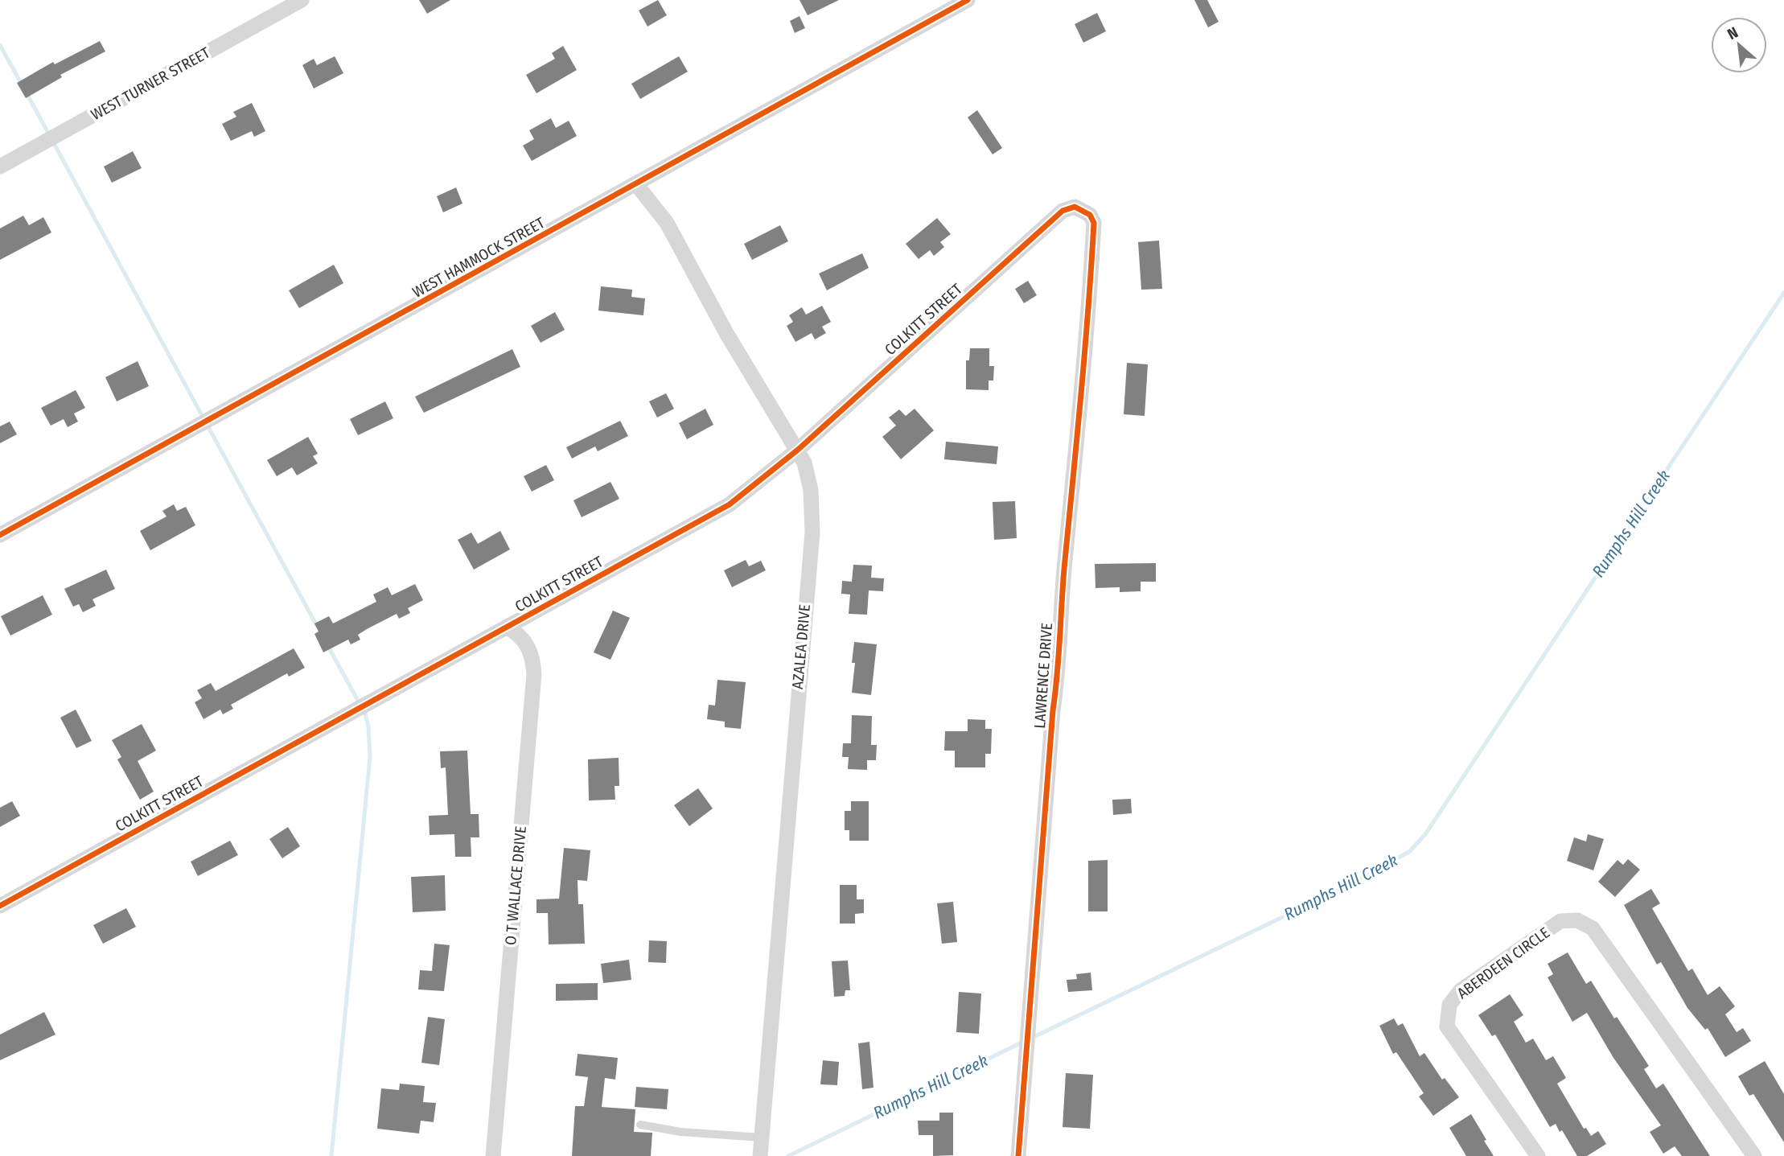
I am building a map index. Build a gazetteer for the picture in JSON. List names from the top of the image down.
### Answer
{
  "streets": {
    "street": [
      "WEST TURNER STREET",
      "WEST HAMMOCK STREET",
      "COLKITT STREET",
      "AZALEA DRIVE",
      "LAWRENCE DRIVE",
      "O T WALLACE DRIVE",
      "ABERDEEN CIRCLE"
    ]
  },
  "crossings": [
    ["WEST HAMMOCK STREET", "AZALEA DRIVE"],
    ["COLKITT STREET", "AZALEA DRIVE"],
    ["COLKITT STREET", "LAWRENCE DRIVE"],
    ["COLKITT STREET", "O T WALLACE DRIVE"]
  ],
  "water": ["Rumphs Hill Creek"],
  "north": "top left"
}
